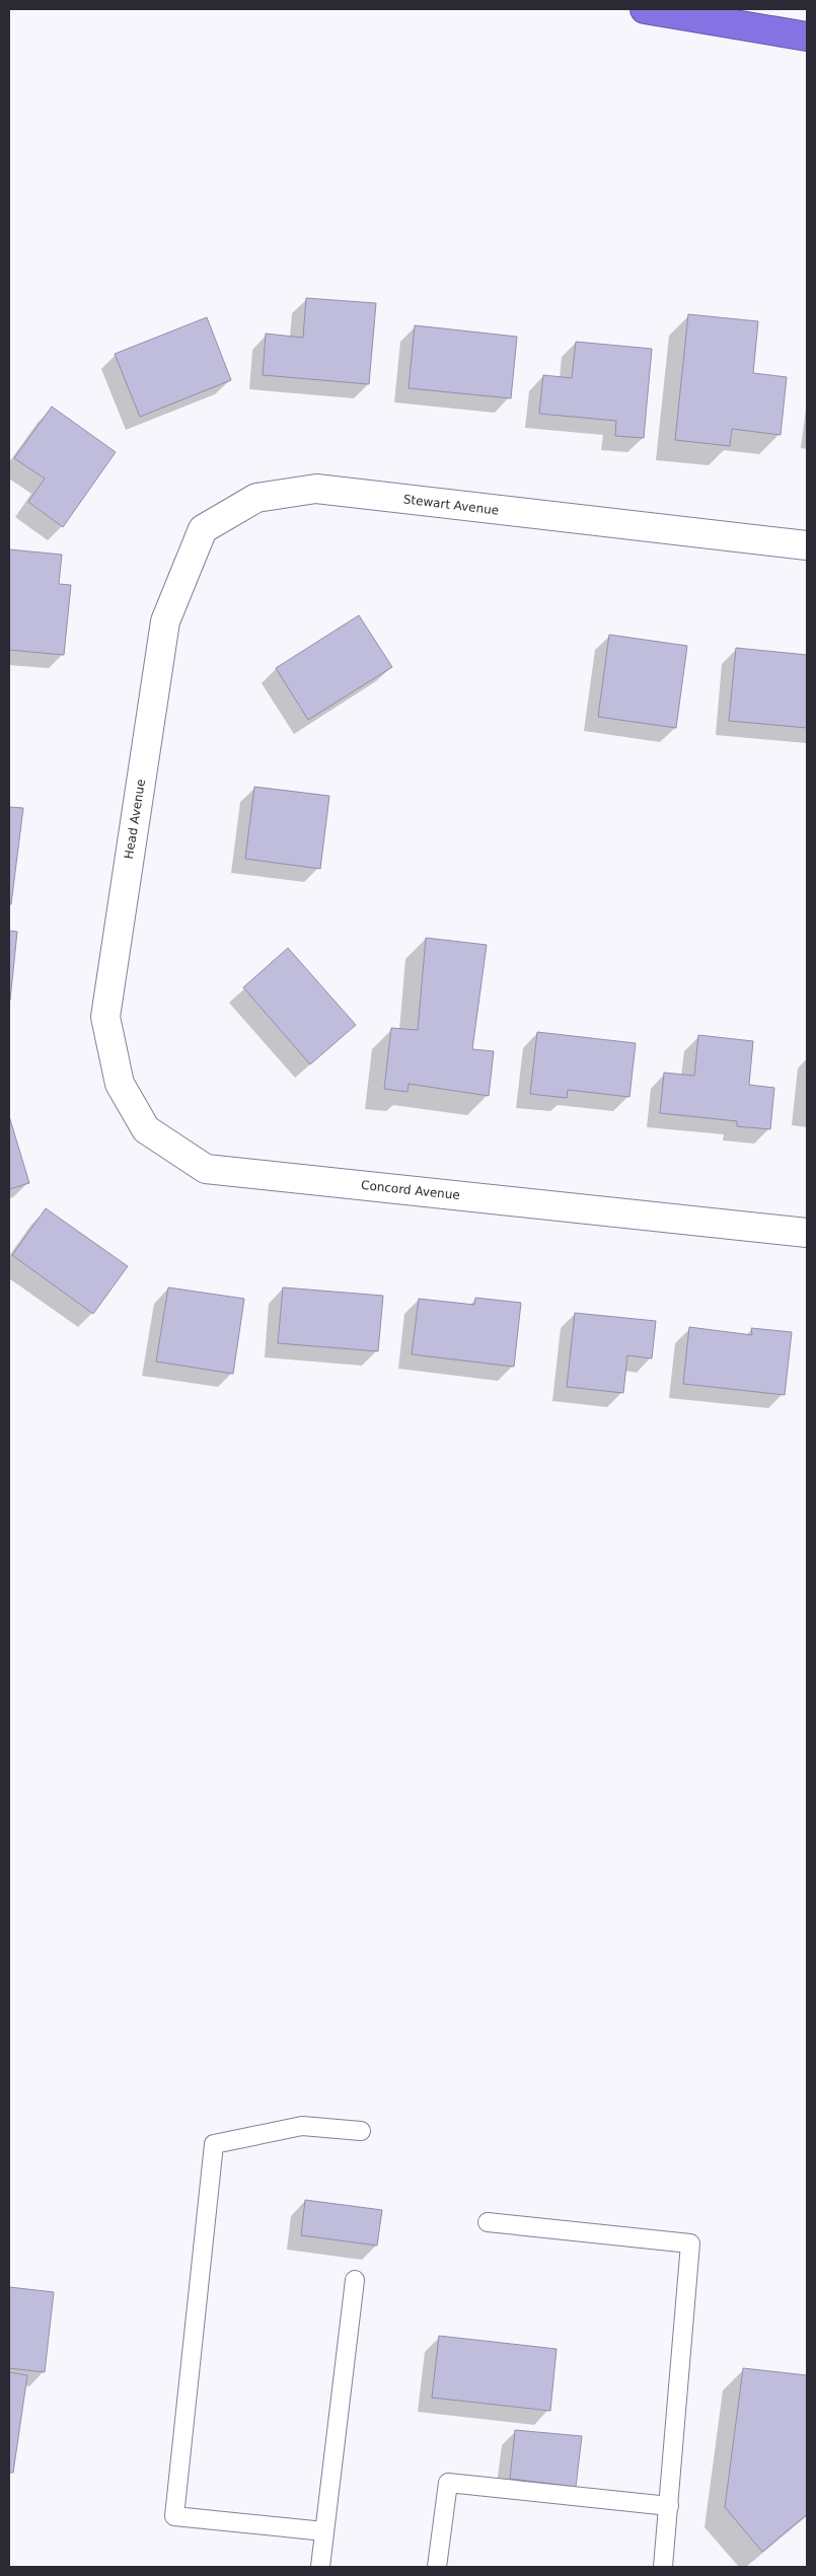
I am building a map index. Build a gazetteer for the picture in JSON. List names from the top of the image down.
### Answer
{
  "streets": {
    "street": ["Stewart Avenue", "Head Avenue", "Concord Avenue"]
  },
  "crossings": [
    ["Stewart Avenue", "Head Avenue"],
    ["Head Avenue", "Concord Avenue"]
  ]
}
